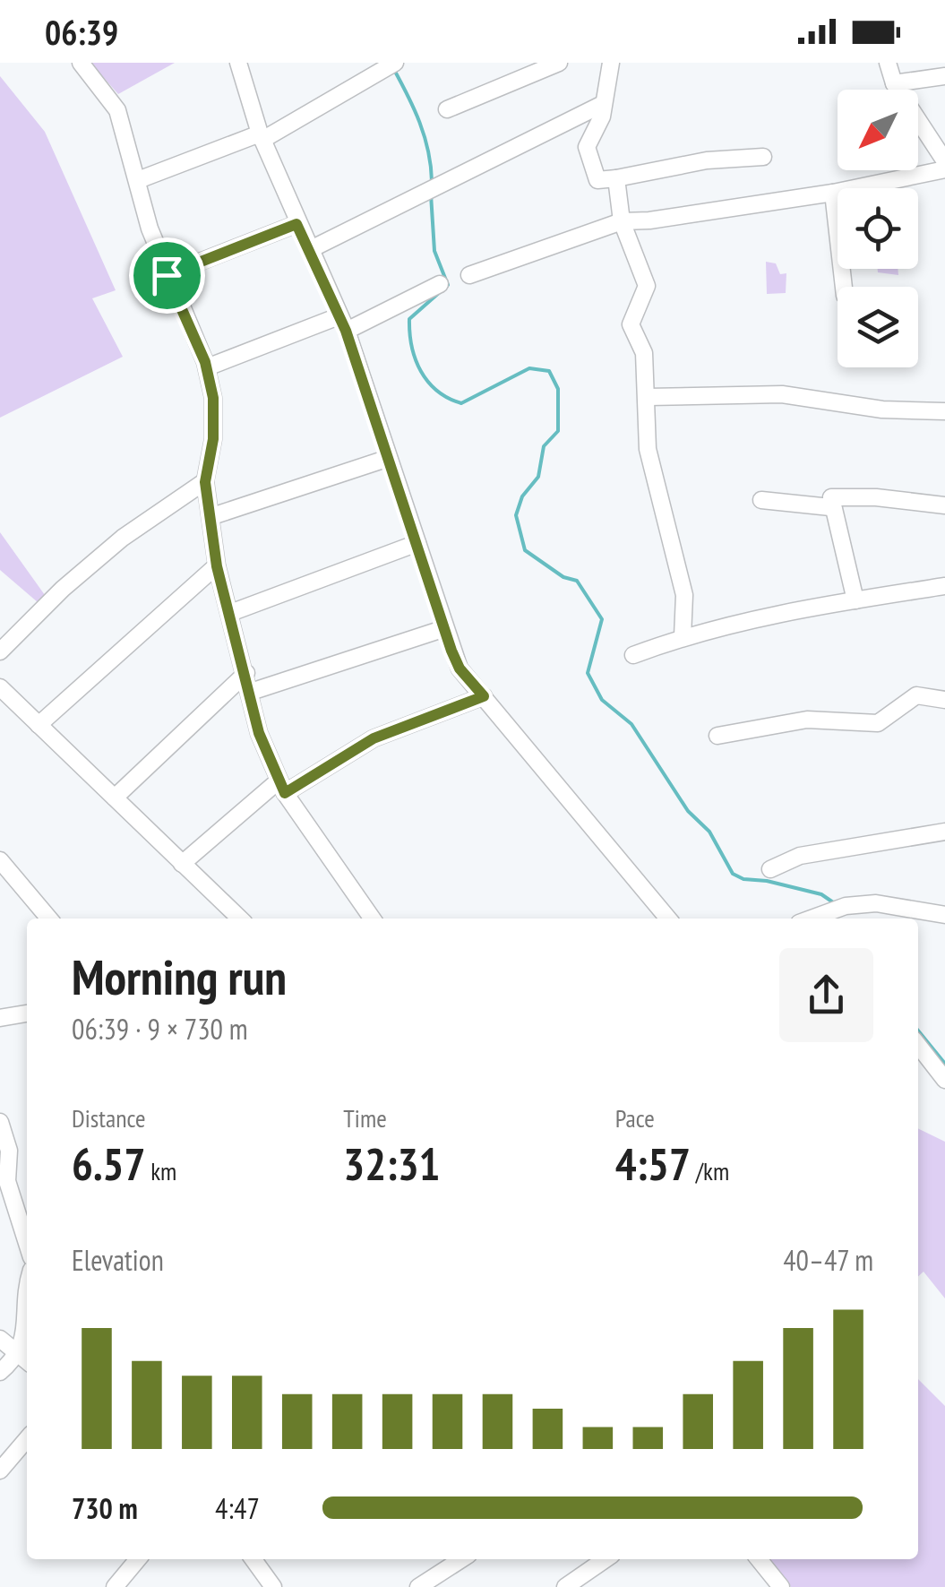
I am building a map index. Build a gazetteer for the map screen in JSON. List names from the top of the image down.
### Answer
{
  "north": "bottom left",
  "page": {
    "status": "06:39",
    "heading": ["Morning run", "06:39 · 9 × 730 m"],
    "stats": [
      ["Distance", "6.57 km"],
      ["Time", "32:31"],
      ["Pace", "4:57 /km"]
    ],
    "chart": ["Elevation", "40–47 m"],
    "list": [
      {
        "name": "730 m",
        "note": "4:47"
      }
    ]
  }
}
